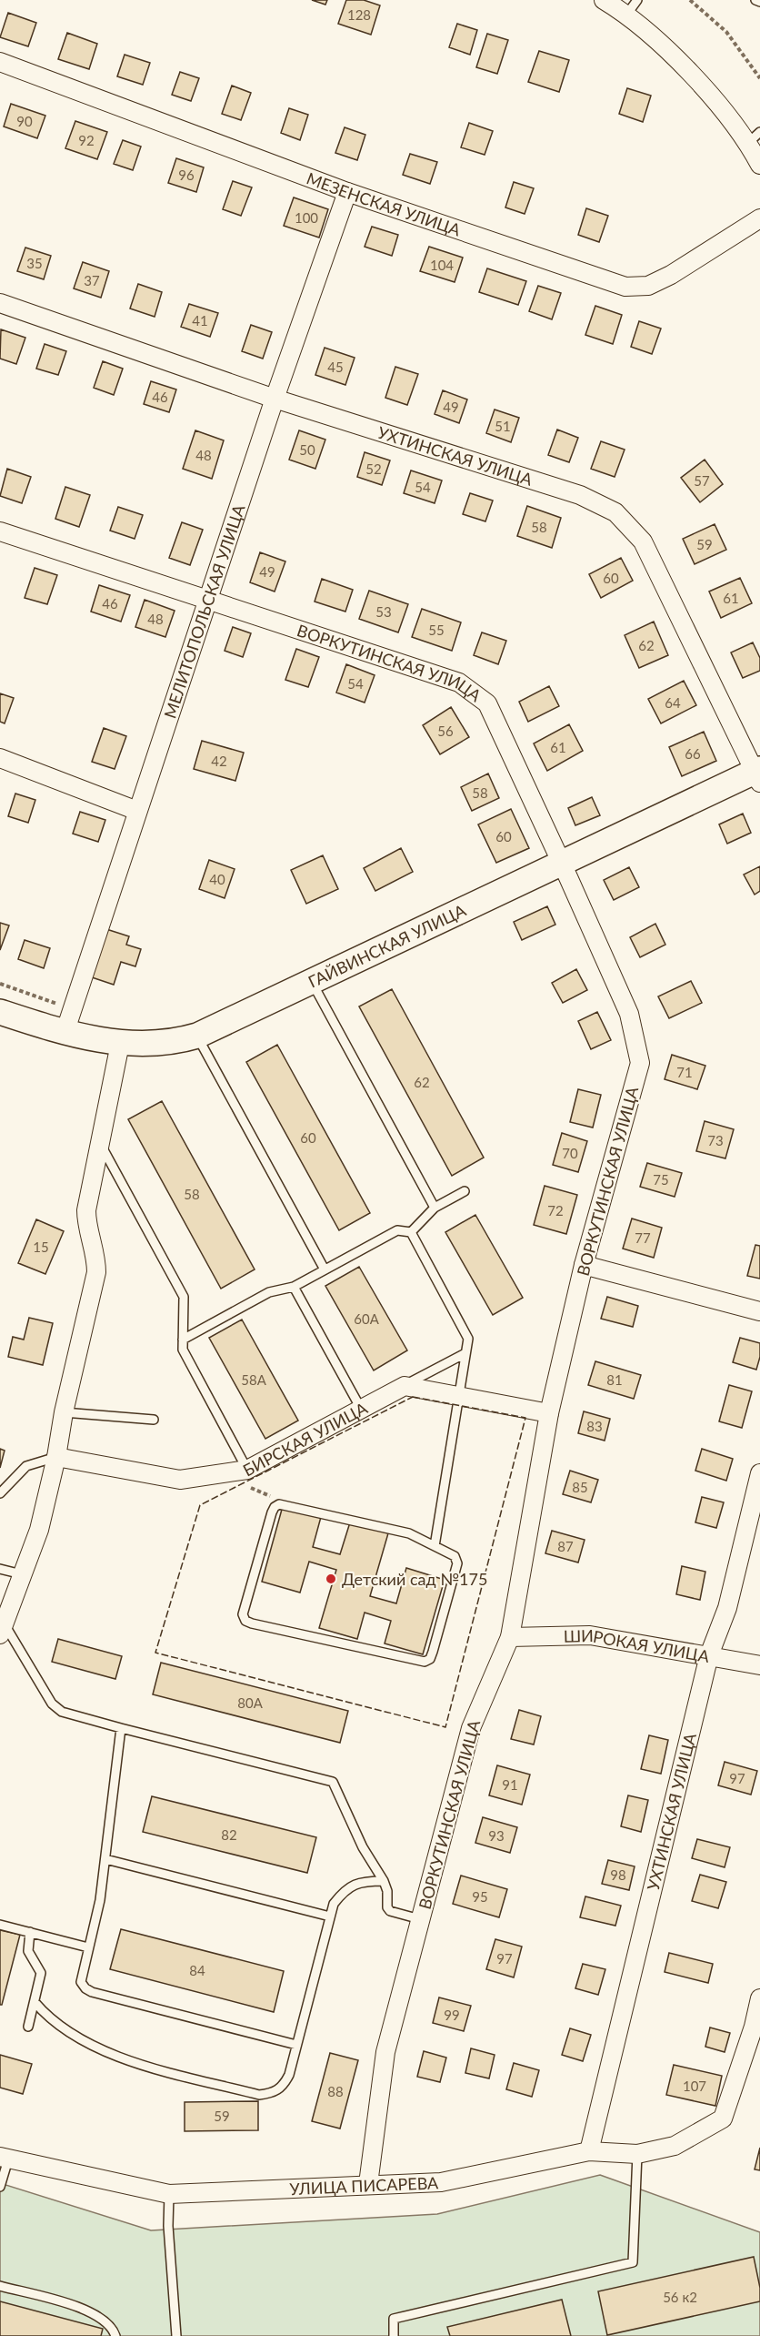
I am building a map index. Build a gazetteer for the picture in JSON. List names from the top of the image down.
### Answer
{
  "streets": {
    "main road": ["ГАЙВИНСКАЯ УЛИЦА"],
    "street": [
      "МЕЗЕНСКАЯ УЛИЦА",
      "УХТИНСКАЯ УЛИЦА",
      "МЕЛИТОПОЛЬСКАЯ УЛИЦА",
      "ВОРКУТИНСКАЯ УЛИЦА",
      "БИРСКАЯ УЛИЦА",
      "ШИРОКАЯ УЛИЦА",
      "УЛИЦА ПИСАРЕВА"
    ]
  },
  "crossings": [
    ["МЕЗЕНСКАЯ УЛИЦА", "МЕЛИТОПОЛЬСКАЯ УЛИЦА"],
    ["УХТИНСКАЯ УЛИЦА", "МЕЛИТОПОЛЬСКАЯ УЛИЦА"],
    ["УХТИНСКАЯ УЛИЦА", "ГАЙВИНСКАЯ УЛИЦА"],
    ["УХТИНСКАЯ УЛИЦА", "ШИРОКАЯ УЛИЦА"],
    ["УХТИНСКАЯ УЛИЦА", "УЛИЦА ПИСАРЕВА"],
    ["МЕЛИТОПОЛЬСКАЯ УЛИЦА", "ВОРКУТИНСКАЯ УЛИЦА"],
    ["МЕЛИТОПОЛЬСКАЯ УЛИЦА", "ГАЙВИНСКАЯ УЛИЦА"],
    ["ВОРКУТИНСКАЯ УЛИЦА", "ГАЙВИНСКАЯ УЛИЦА"],
    ["ВОРКУТИНСКАЯ УЛИЦА", "ШИРОКАЯ УЛИЦА"],
    ["ВОРКУТИНСКАЯ УЛИЦА", "УЛИЦА ПИСАРЕВА"]
  ],
  "places": ["Детский сад №175"],
  "house_numbers": [
    "128",
    "90",
    "92",
    "96",
    "100",
    "35",
    "104",
    "37",
    "41",
    "45",
    "46",
    "49",
    "51",
    "50",
    "48",
    "52",
    "57",
    "54",
    "58",
    "59",
    "49",
    "60",
    "61",
    "46",
    "53",
    "48",
    "55",
    "62",
    "54",
    "64",
    "56",
    "61",
    "66",
    "42",
    "58",
    "60",
    "40",
    "71",
    "62",
    "60",
    "73",
    "70",
    "75",
    "58",
    "72",
    "77",
    "15",
    "60А",
    "58А",
    "81",
    "83",
    "85",
    "87",
    "80А",
    "97",
    "91",
    "82",
    "93",
    "98",
    "95",
    "97",
    "84",
    "99",
    "107",
    "88",
    "59",
    "56 к2"
  ]
}
